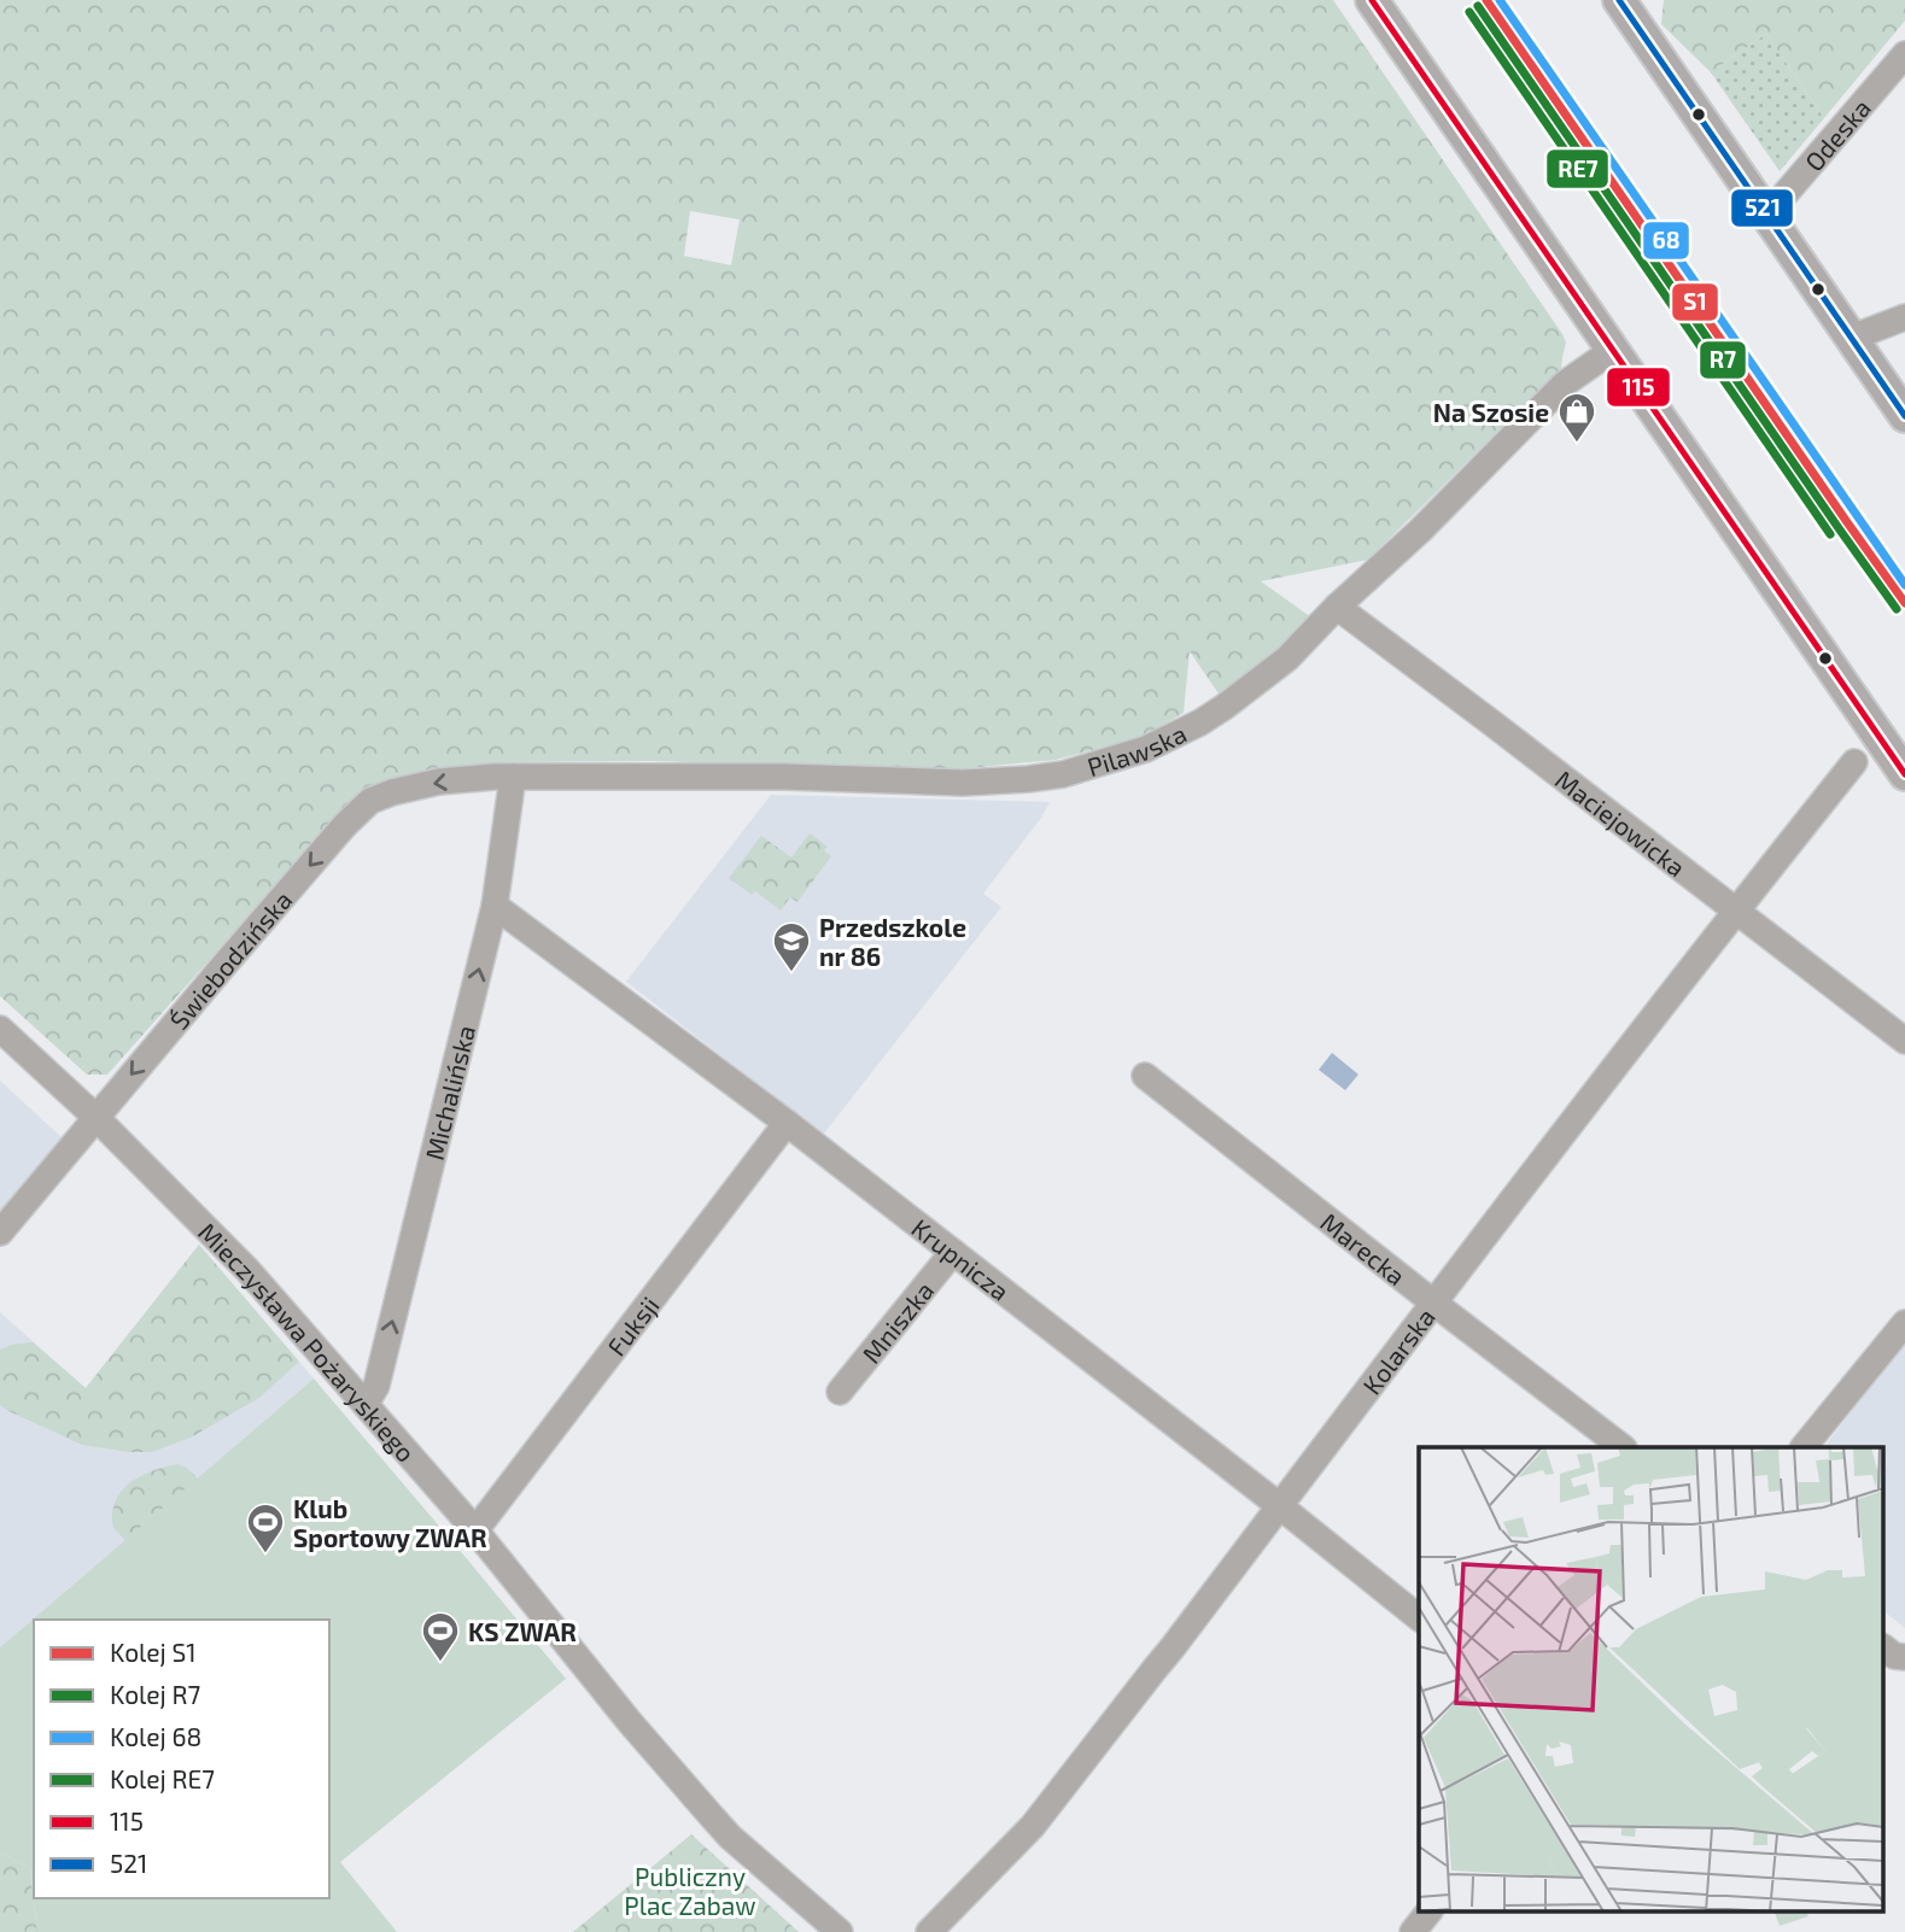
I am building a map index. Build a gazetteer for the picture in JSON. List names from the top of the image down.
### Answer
{
  "streets": {
    "street": [
      "Odeska",
      "Pilawska",
      "Maciejowicka",
      "Świebodzińska",
      "Michalińska",
      "Marecka",
      "Krupnicza",
      "Mniszka",
      "Fuksji",
      "Mieczysława Pożaryskiego",
      "Kolarska"
    ]
  },
  "crossings": [
    ["Pilawska", "Maciejowicka"],
    ["Pilawska", "Świebodzińska"],
    ["Pilawska", "Michalińska"],
    ["Maciejowicka", "Kolarska"],
    ["Świebodzińska", "Michalińska"],
    ["Świebodzińska", "Mieczysława Pożaryskiego"],
    ["Michalińska", "Krupnicza"],
    ["Michalińska", "Mieczysława Pożaryskiego"],
    ["Marecka", "Kolarska"],
    ["Krupnicza", "Mniszka"],
    ["Krupnicza", "Fuksji"],
    ["Krupnicza", "Kolarska"],
    ["Fuksji", "Mieczysława Pożaryskiego"]
  ],
  "one_way": ["Świebodzińska", "Michalińska"],
  "parks": ["Publiczny Plac Zabaw"],
  "places": {
    "shop": ["Na Szosie"],
    "school or university": ["Przedszkole nr 86"],
    "sports": ["Klub Sportowy ZWAR", "KS ZWAR"]
  },
  "lines": [
    "rail line S1",
    "rail line 68",
    "transit line 115",
    "transit line 521",
    "rail line R7",
    "rail line RE7"
  ],
  "legend": [
    "Kolej S1",
    "Kolej R7",
    "Kolej 68",
    "Kolej RE7",
    "115",
    "521"
  ]
}
